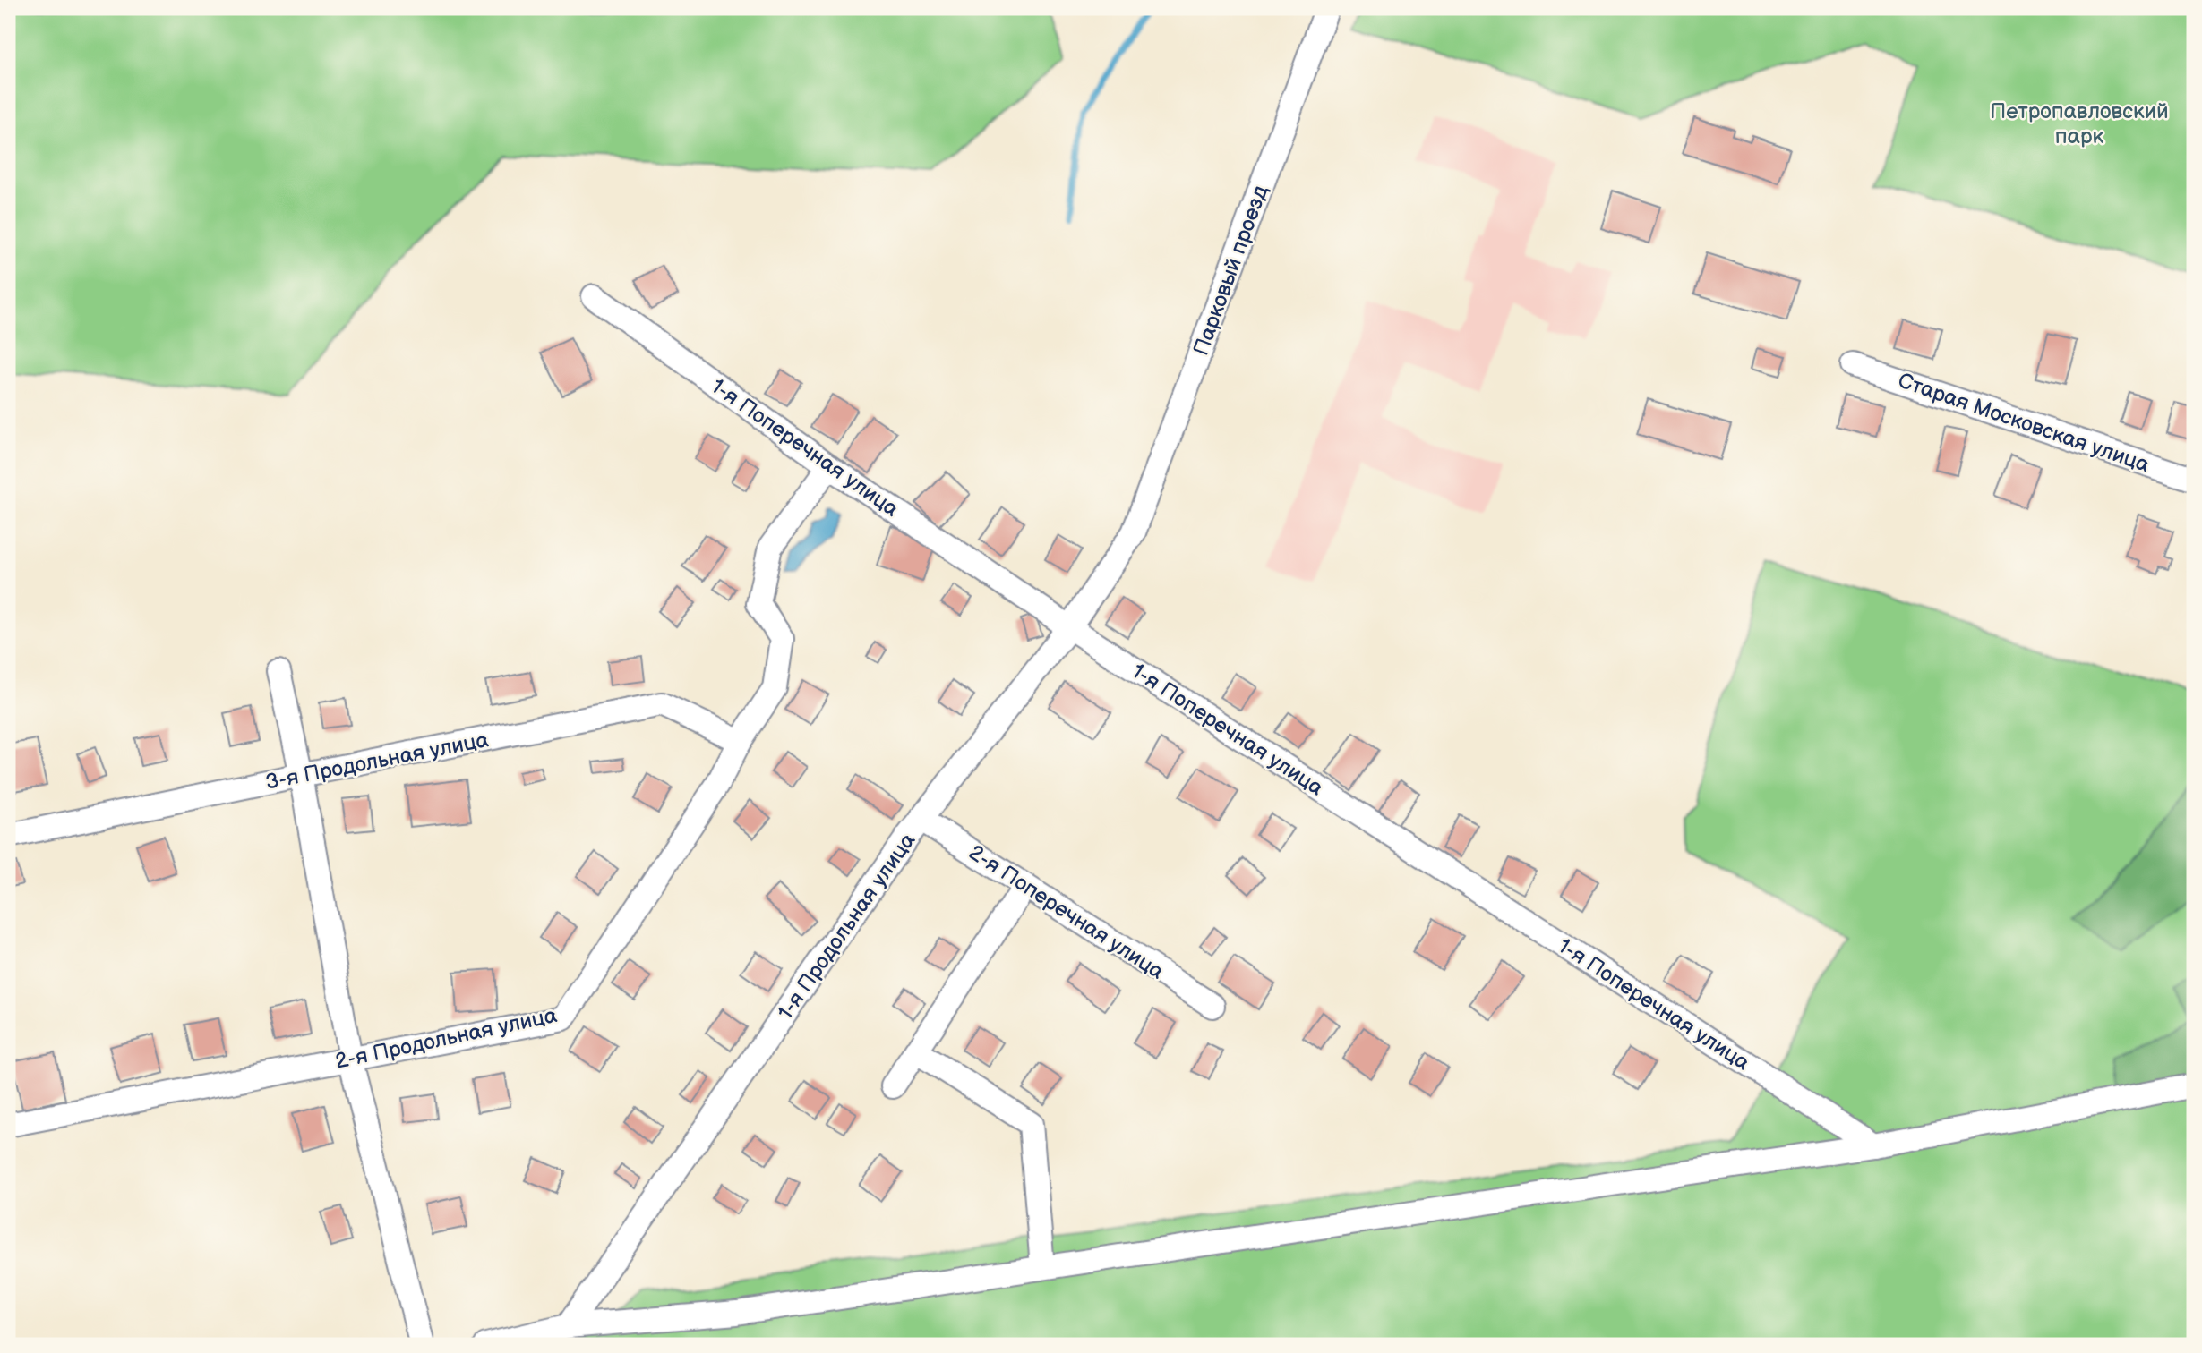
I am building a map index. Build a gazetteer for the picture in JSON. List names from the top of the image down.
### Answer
{
  "streets": {
    "street": [
      "Парковый проезд",
      "Старая Московская улица",
      "1-я Поперечная улица",
      "3-я Продольная улица",
      "2-я Поперечная улица",
      "1-я Продольная улица",
      "2-я Продольная улица"
    ]
  },
  "crossings": [
    ["Парковый проезд", "1-я Продольная улица"],
    ["1-я Поперечная улица", "1-я Продольная улица"],
    ["1-я Поперечная улица", "2-я Продольная улица"],
    ["3-я Продольная улица", "2-я Продольная улица"],
    ["2-я Поперечная улица", "1-я Продольная улица"]
  ],
  "parks": ["Петропавловский парк"]
}
